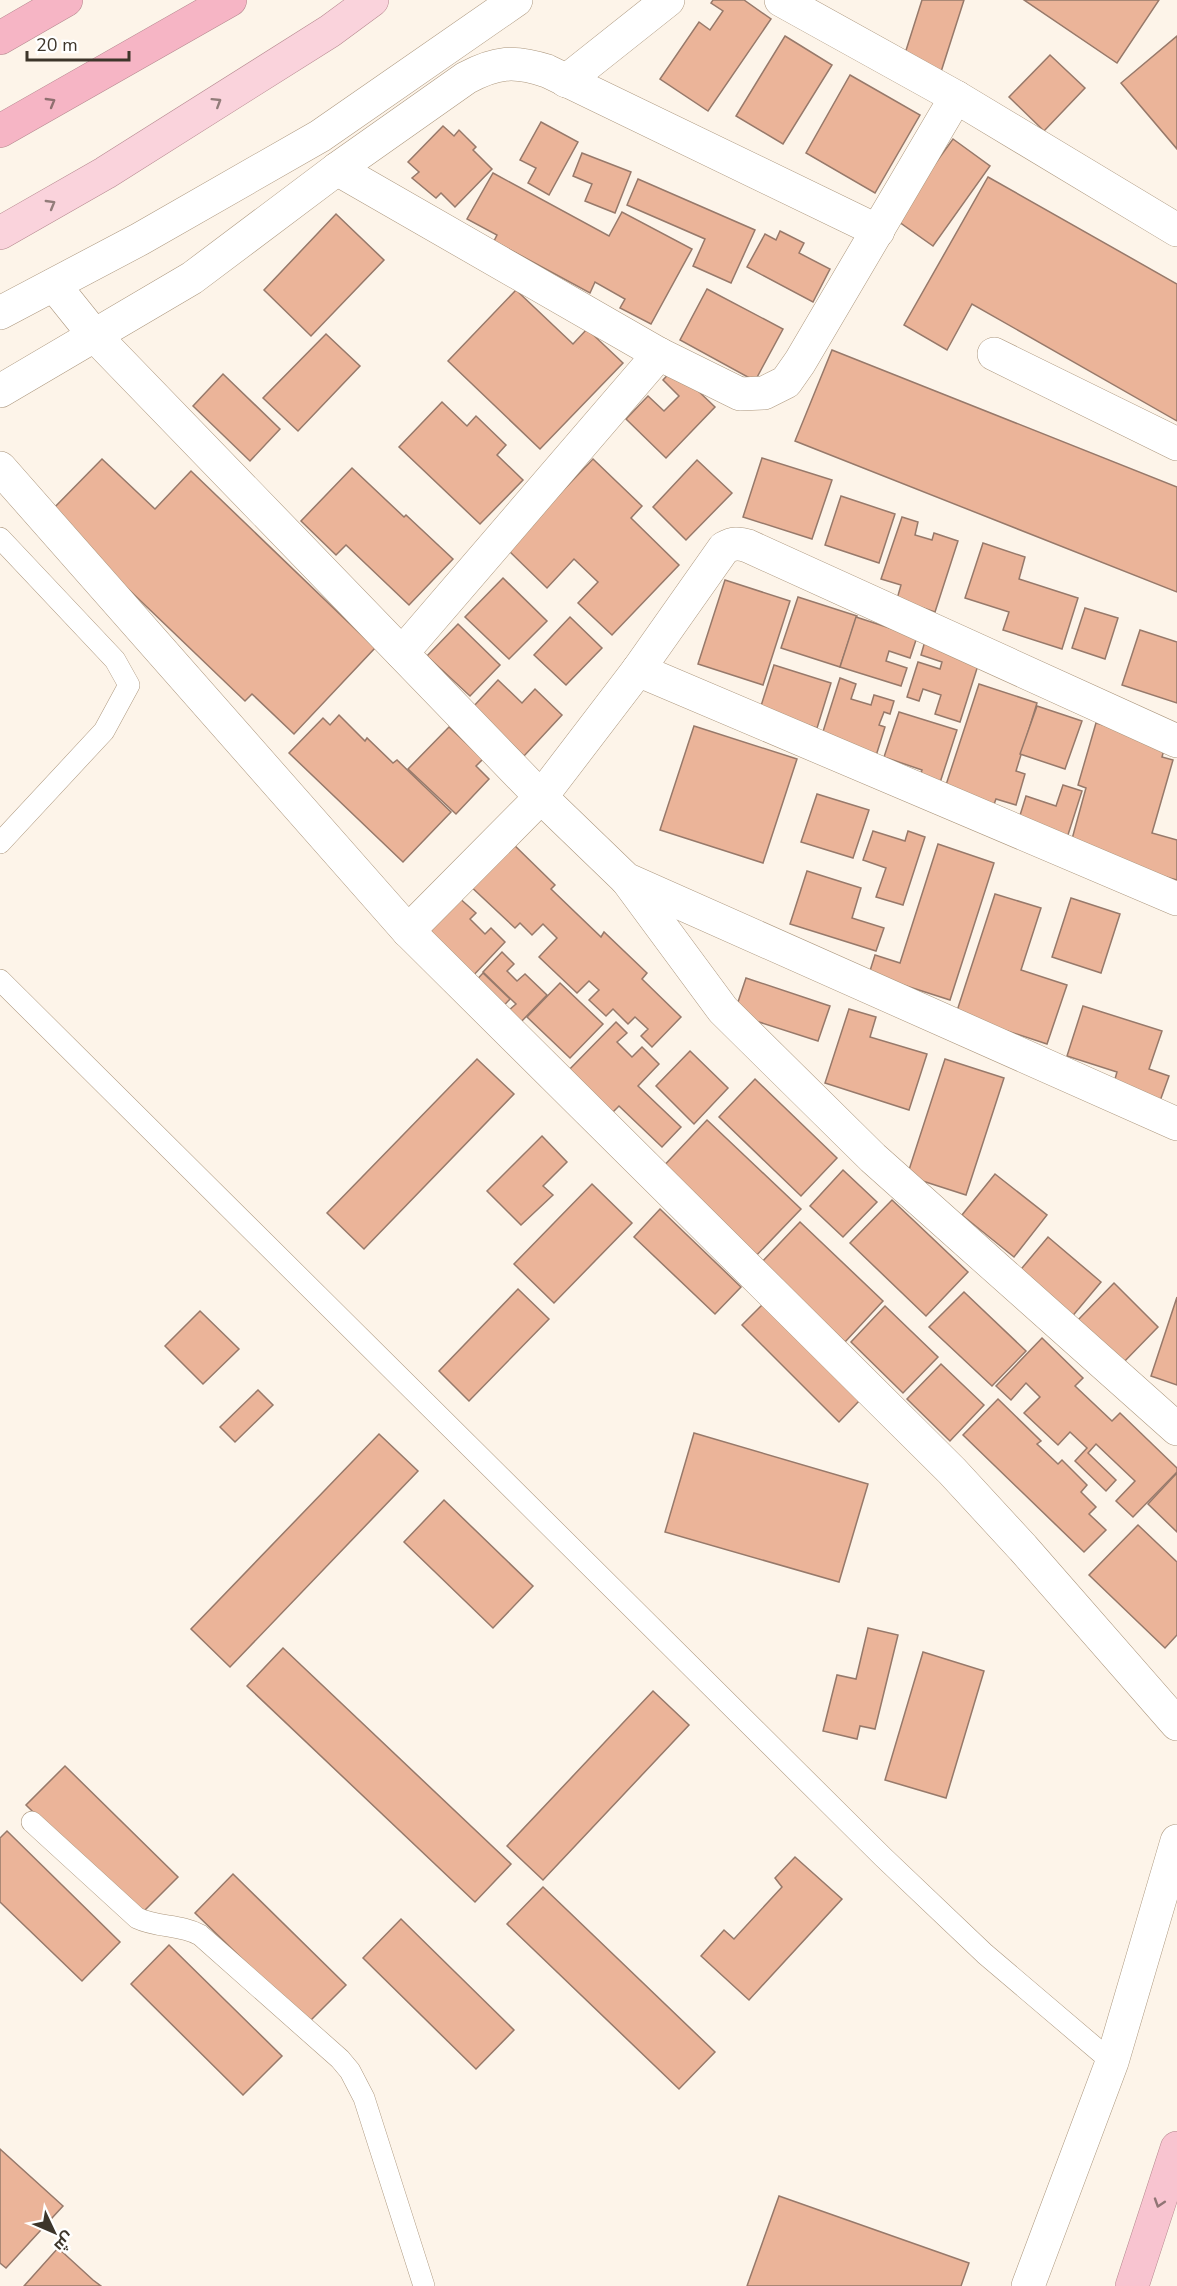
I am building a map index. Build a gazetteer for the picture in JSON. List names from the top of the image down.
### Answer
{
  "scale_bar": "20 m",
  "north": "bottom right"
}
